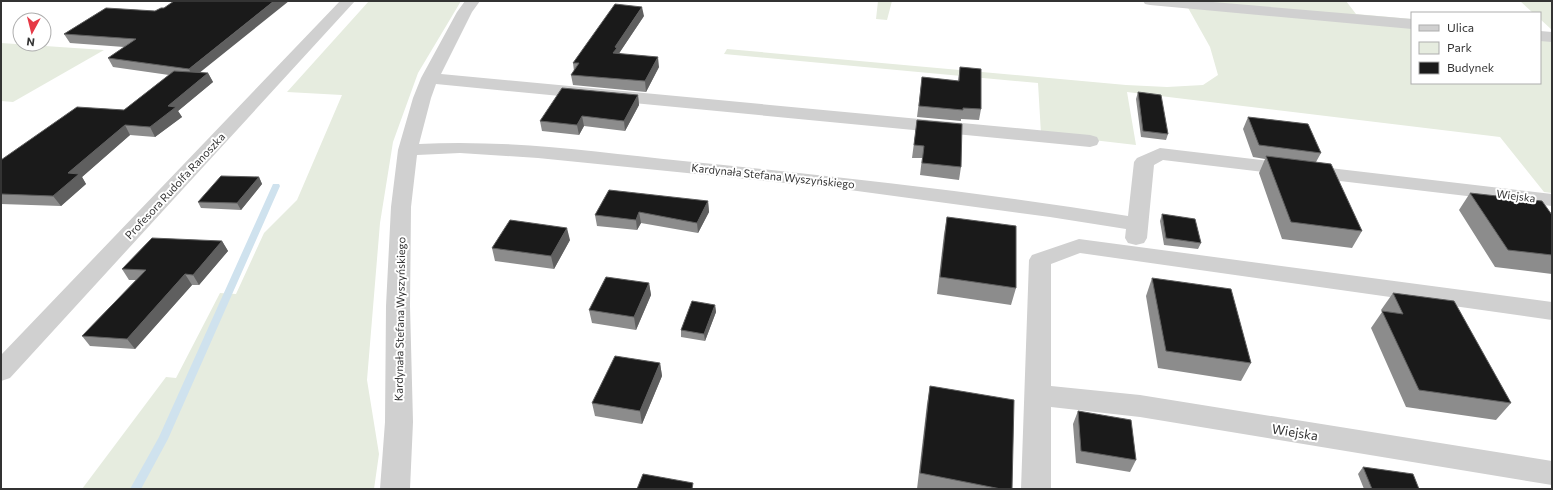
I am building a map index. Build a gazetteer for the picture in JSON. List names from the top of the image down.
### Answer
{
  "streets": {
    "street": ["Kardynała Stefana Wyszyńskiego", "Profesora Rudolfa Ranoszka", "Wiejska"]
  },
  "crossings": [
    ["Kardynała Stefana Wyszyńskiego", "Wiejska"]
  ],
  "legend": ["Ulica", "Park", "Budynek"],
  "north": "bottom"
}
